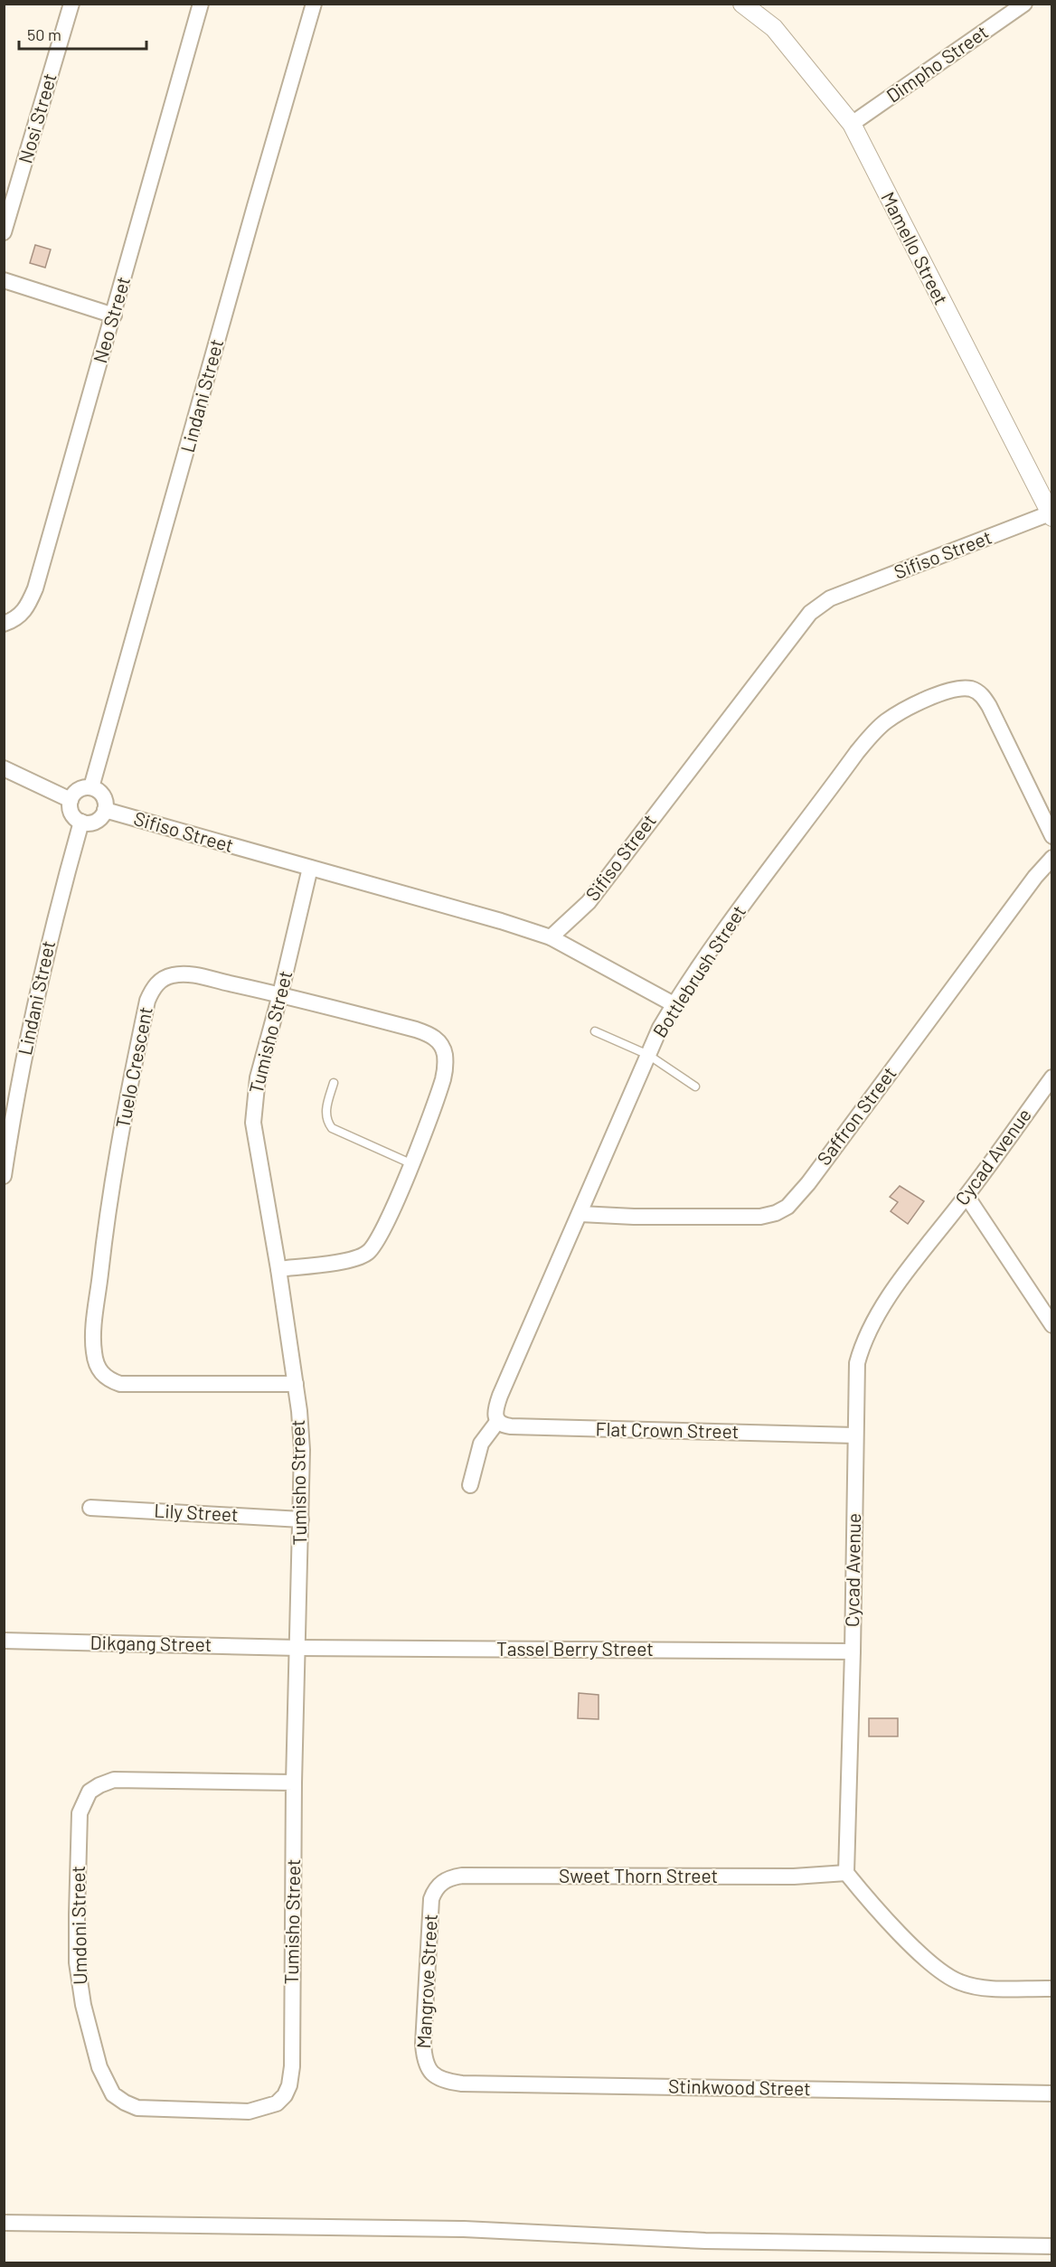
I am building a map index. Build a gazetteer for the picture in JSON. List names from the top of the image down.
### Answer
{
  "streets": {
    "street": [
      "Dimpho Street",
      "Nosi Street",
      "Mamello Street",
      "Neo Street",
      "Lindani Street",
      "Sifiso Street",
      "Bottlebrush Street",
      "Tumisho Street",
      "Tuelo Crescent",
      "Saffron Street",
      "Cycad Avenue",
      "Flat Crown Street",
      "Lily Street",
      "Dikgang Street",
      "Tassel Berry Street",
      "Sweet Thorn Street",
      "Umdoni Street",
      "Mangrove Street",
      "Stinkwood Street"
    ]
  },
  "crossings": [
    ["Dimpho Street", "Mamello Street"],
    ["Mamello Street", "Sifiso Street"],
    ["Lindani Street", "Sifiso Street"],
    ["Sifiso Street", "Tumisho Street"],
    ["Bottlebrush Street", "Saffron Street"],
    ["Bottlebrush Street", "Flat Crown Street"],
    ["Tumisho Street", "Tuelo Crescent"],
    ["Tumisho Street", "Lily Street"],
    ["Tumisho Street", "Dikgang Street"],
    ["Tumisho Street", "Tassel Berry Street"],
    ["Tumisho Street", "Umdoni Street"],
    ["Cycad Avenue", "Flat Crown Street"],
    ["Cycad Avenue", "Tassel Berry Street"],
    ["Cycad Avenue", "Sweet Thorn Street"],
    ["Dikgang Street", "Tassel Berry Street"],
    ["Sweet Thorn Street", "Mangrove Street"],
    ["Mangrove Street", "Stinkwood Street"]
  ],
  "scale_bar": "50 m"
}
